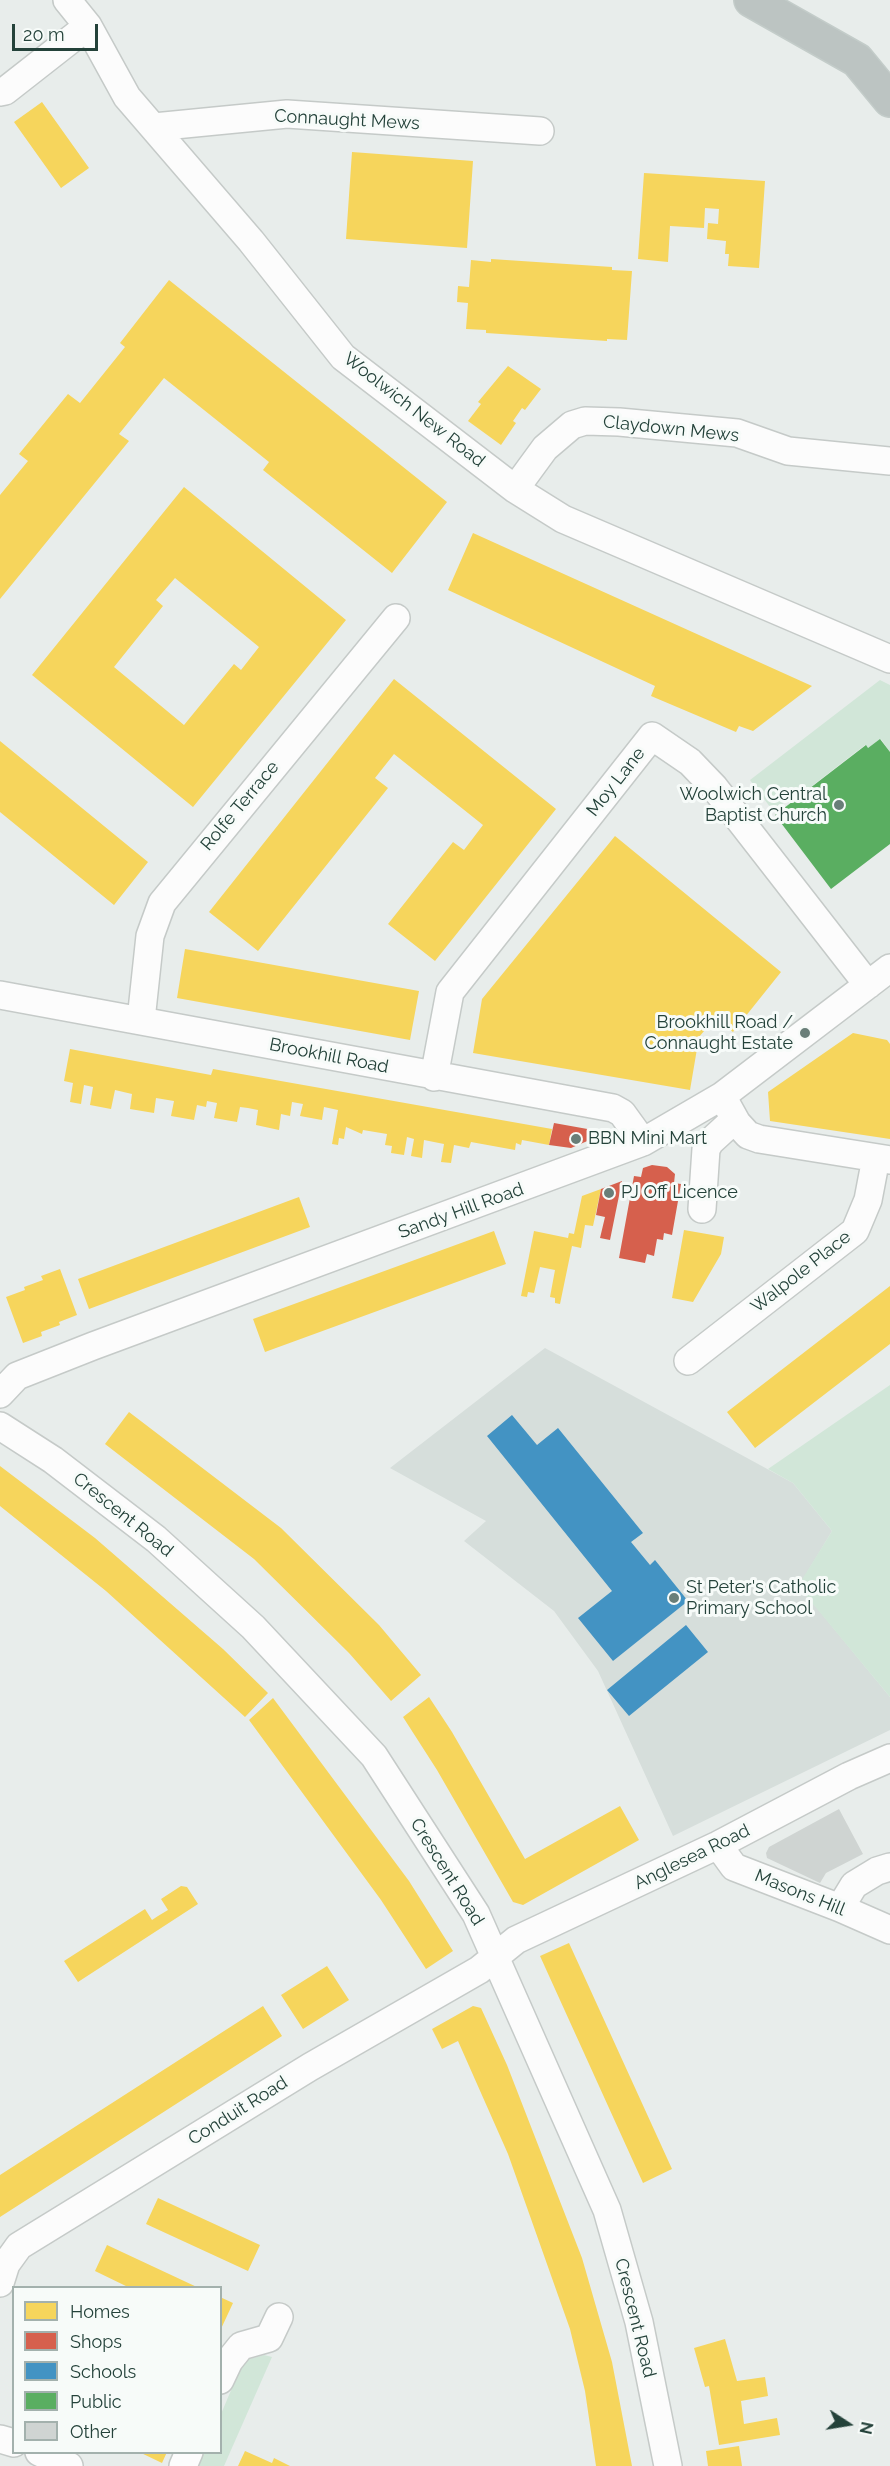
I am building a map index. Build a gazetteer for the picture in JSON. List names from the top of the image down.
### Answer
{
  "streets": {
    "street": [
      "Connaught Mews",
      "Woolwich New Road",
      "Claydown Mews",
      "Moy Lane",
      "Rolfe Terrace",
      "Brookhill Road",
      "Sandy Hill Road",
      "Walpole Place",
      "Crescent Road",
      "Anglesea Road",
      "Masons Hill",
      "Conduit Road"
    ]
  },
  "crossings": [
    ["Connaught Mews", "Woolwich New Road"],
    ["Woolwich New Road", "Claydown Mews"],
    ["Moy Lane", "Brookhill Road"],
    ["Moy Lane", "Sandy Hill Road"],
    ["Rolfe Terrace", "Brookhill Road"],
    ["Brookhill Road", "Sandy Hill Road"],
    ["Crescent Road", "Anglesea Road"],
    ["Crescent Road", "Conduit Road"],
    ["Anglesea Road", "Masons Hill"],
    ["Anglesea Road", "Conduit Road"]
  ],
  "places": [
    "Woolwich Central Baptist Church",
    "Brookhill Road / Connaught Estate",
    "BBN Mini Mart",
    "PJ Off Licence",
    "St Peter's Catholic Primary School"
  ],
  "legend": [
    "Homes",
    "Shops",
    "Schools",
    "Public",
    "Other"
  ],
  "scale_bar": "20 m",
  "north": "right"
}
